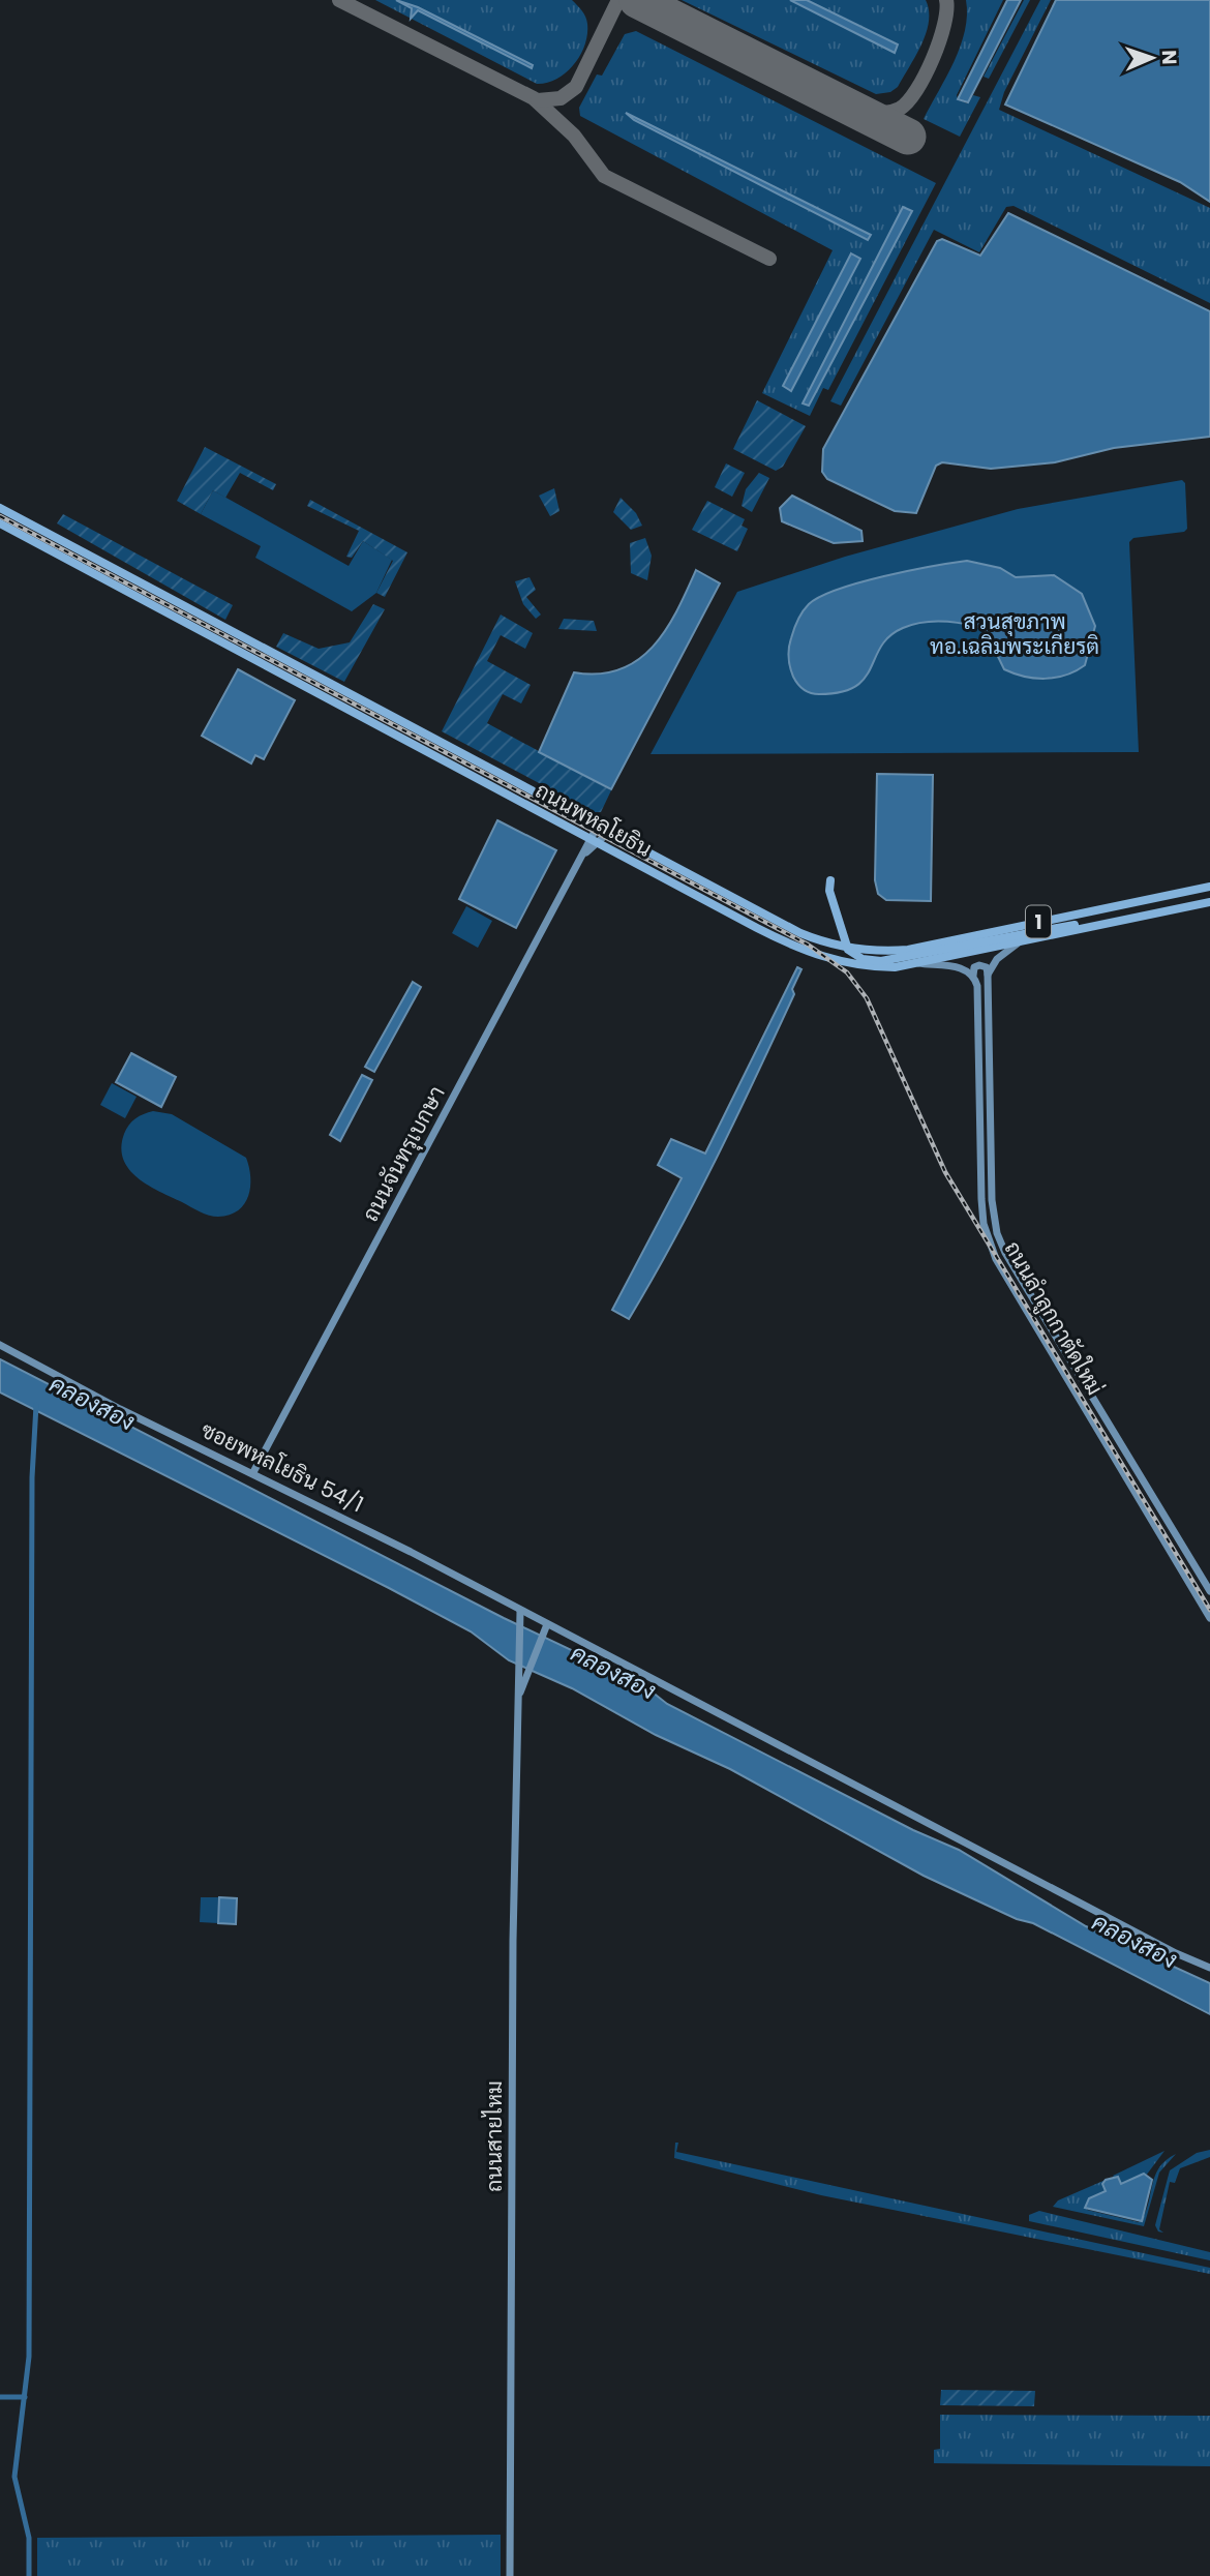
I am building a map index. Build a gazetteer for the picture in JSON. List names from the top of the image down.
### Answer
{
  "streets": {
    "main road": [
      "ถนนพหลโยธิน",
      "1",
      "ถนนจันทรุเบกษา",
      "ถนนลำลูกกาตัดใหม่",
      "ซอยพหลโยธิน 54/1",
      "ถนนสายไหม"
    ]
  },
  "crossings": [
    ["ถนนพหลโยธิน", "ถนนจันทรุเบกษา"],
    ["ถนนจันทรุเบกษา", "ซอยพหลโยธิน 54/1"],
    ["ซอยพหลโยธิน 54/1", "ถนนสายไหม"]
  ],
  "water": ["คลองสอง"],
  "parks": ["สวนสุขภาพ ทอ.เฉลิมพระเกียรติ"],
  "north": "right"
}
